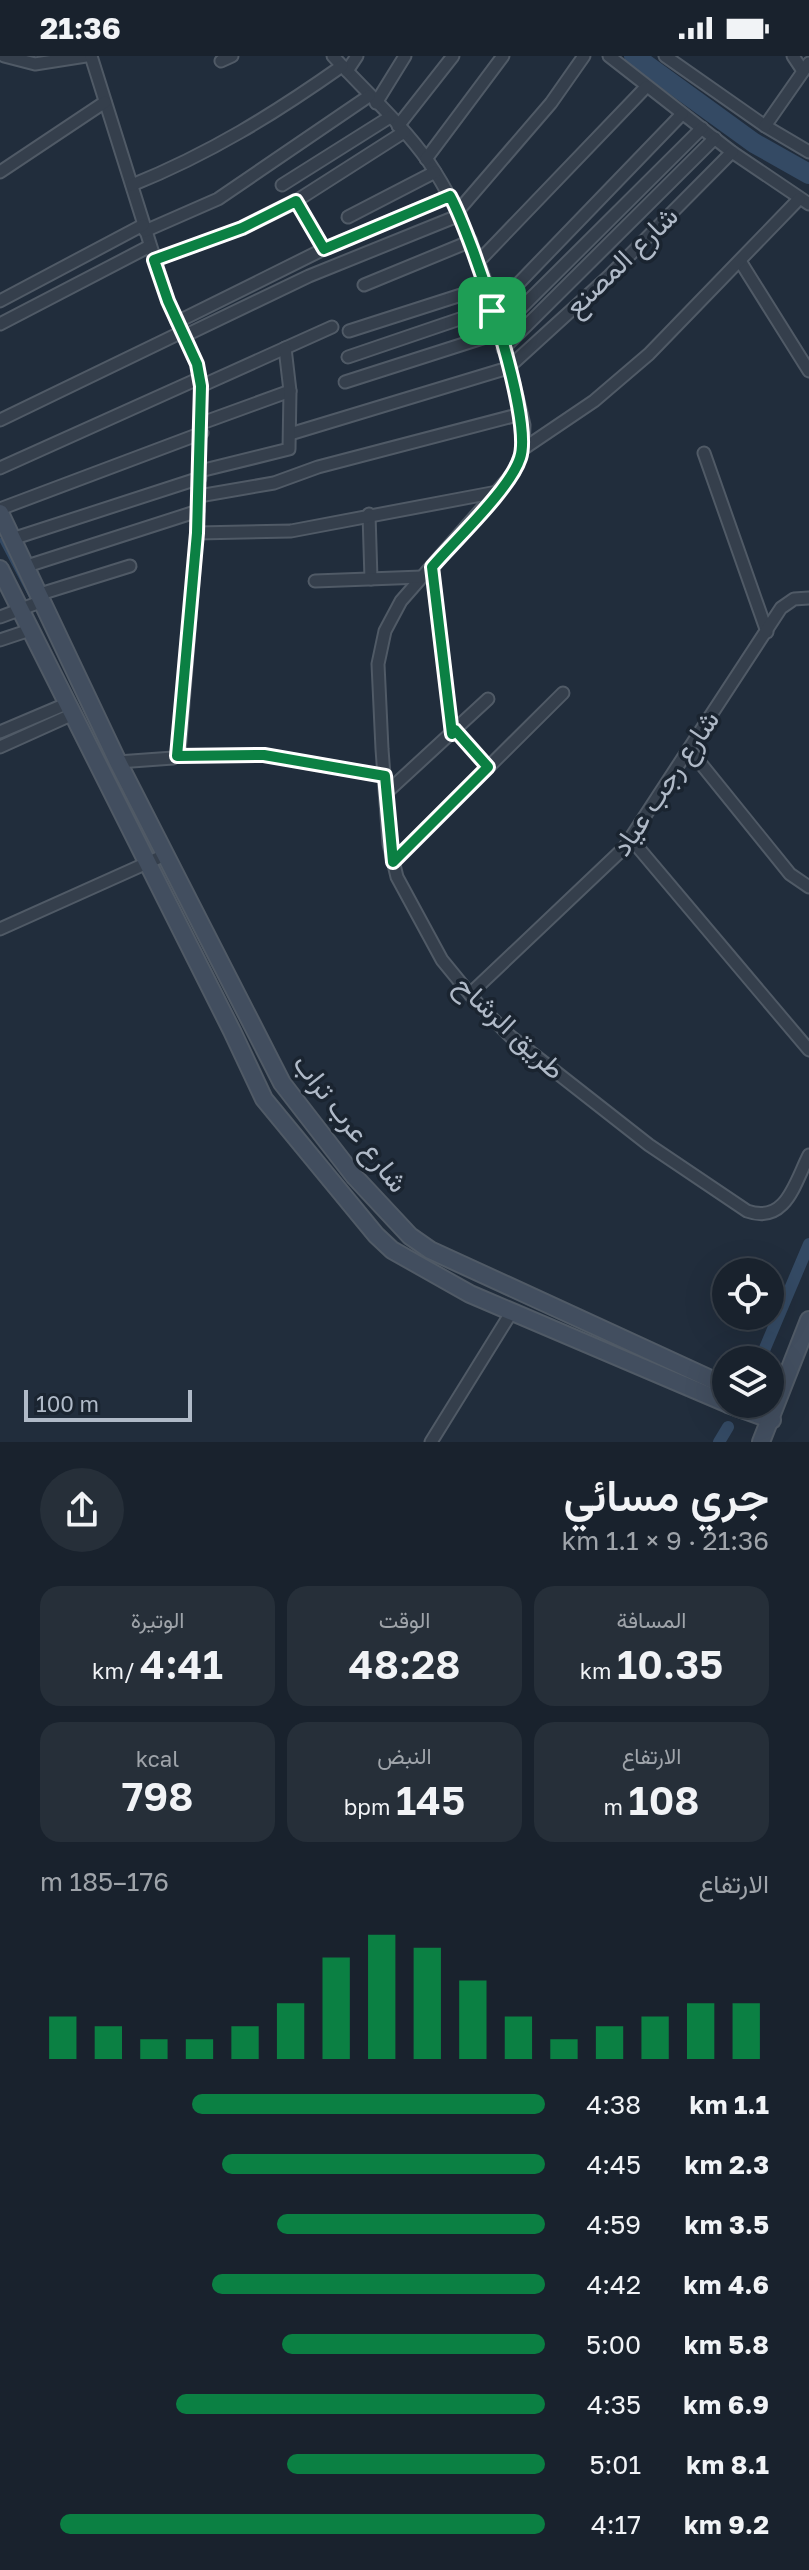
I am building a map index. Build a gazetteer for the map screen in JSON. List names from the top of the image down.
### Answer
{
  "streets": {
    "street": [
      "شارع المصنع",
      "شارع رجب عياد",
      "طريق الرشاح",
      "شارع عرب تراب"
    ]
  },
  "crossings": [
    ["شارع رجب عياد", "طريق الرشاح"]
  ],
  "scale_bar": "100 m",
  "page": {
    "status": "21:36",
    "scale": "100 m",
    "heading": ["جري مسائي", "21:36 · 9 × 1.1 km"],
    "stats": [
      ["المسافة", "10.35 km"],
      ["الوقت", "48:28"],
      ["الوتيرة", "4:41 /km"],
      ["الارتفاع", "108 m"],
      ["النبض", "145 bpm"],
      ["kcal", "798"]
    ],
    "chart": ["الارتفاع", "176–185 m"],
    "list": [
      {
        "name": "1.1 km",
        "note": "4:38"
      },
      {
        "name": "2.3 km",
        "note": "4:45"
      },
      {
        "name": "3.5 km",
        "note": "4:59"
      },
      {
        "name": "4.6 km",
        "note": "4:42"
      },
      {
        "name": "5.8 km",
        "note": "5:00"
      },
      {
        "name": "6.9 km",
        "note": "4:35"
      },
      {
        "name": "8.1 km",
        "note": "5:01"
      },
      {
        "name": "9.2 km",
        "note": "4:17"
      }
    ]
  }
}
